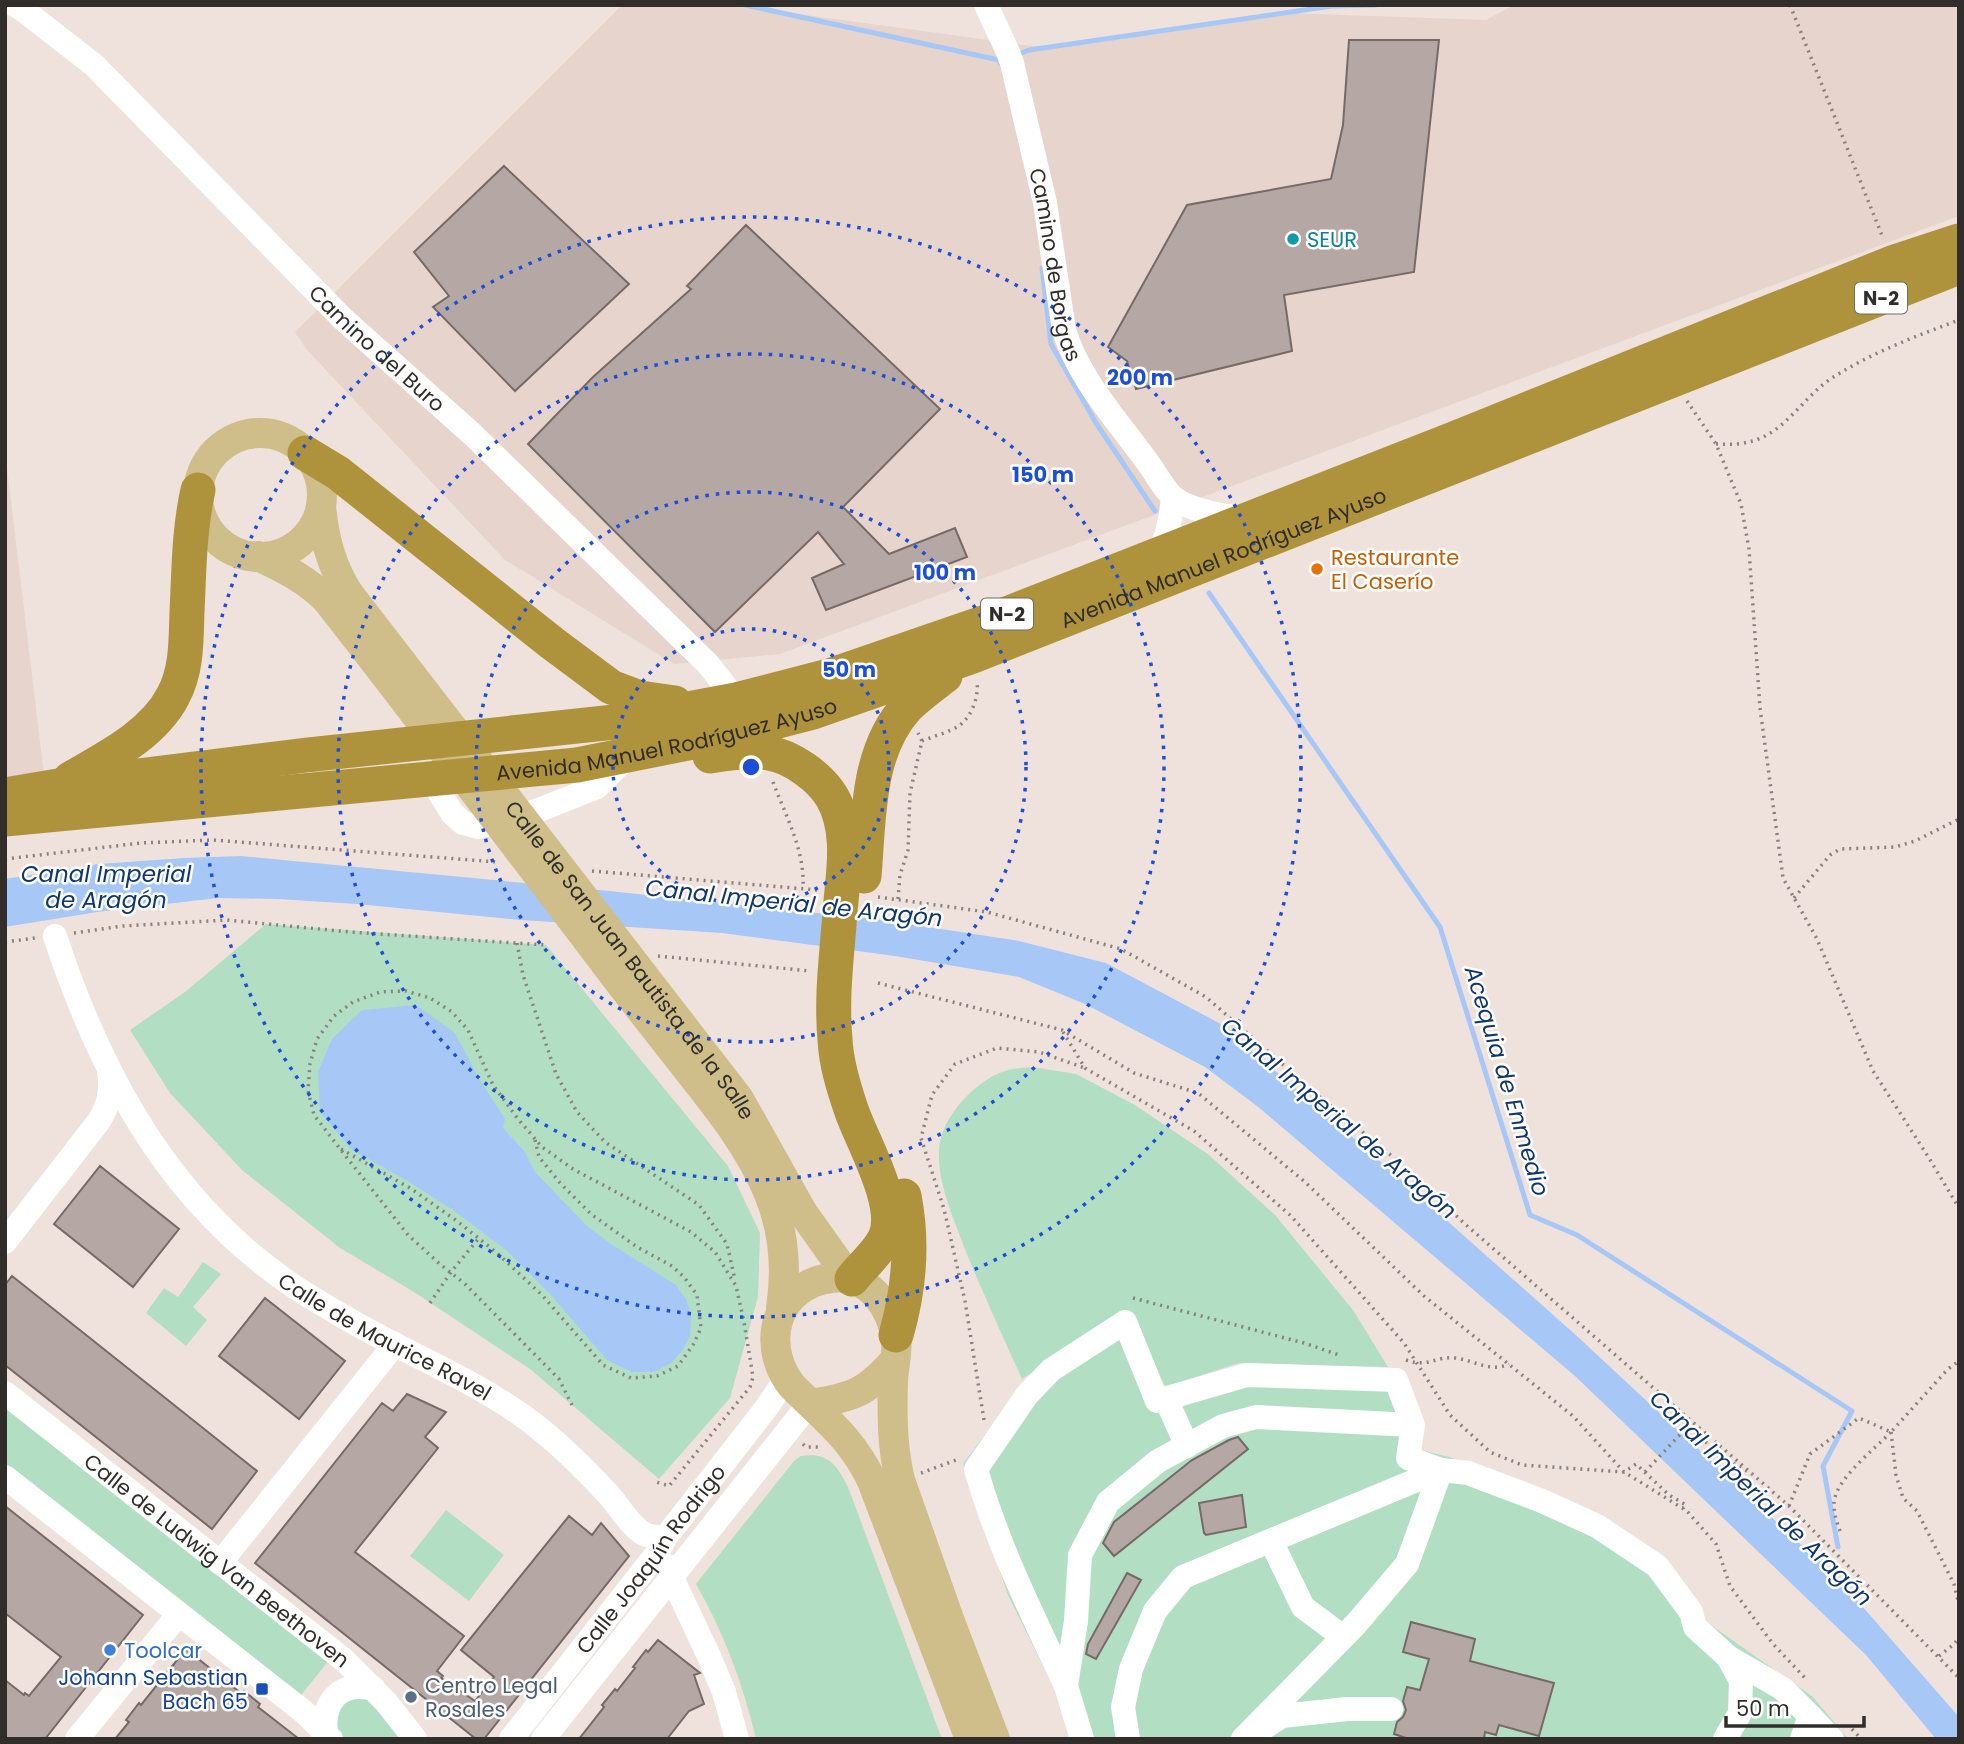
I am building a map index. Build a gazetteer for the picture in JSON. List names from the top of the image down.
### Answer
{
  "streets": {
    "highway": ["N-2", "Avenida Manuel Rodríguez Ayuso"],
    "main road": ["Calle de San Juan Bautista de la Salle"],
    "street": [
      "Camino de Borgas",
      "Camino del Buro",
      "Calle de Maurice Ravel",
      "Calle de Ludwig Van Beethoven",
      "Calle Joaquín Rodrigo"
    ]
  },
  "crossings": [
    ["Camino del Buro", "Avenida Manuel Rodríguez Ayuso"],
    ["Calle de San Juan Bautista de la Salle", "Calle Joaquín Rodrigo"],
    ["Calle de Maurice Ravel", "Calle Joaquín Rodrigo"]
  ],
  "water": ["Canal Imperial de Aragón", "Acequia de Enmedio"],
  "places": {
    "other": [
      "SEUR",
      "Restaurante El Caserío",
      "Toolcar",
      "Centro Legal Rosales"
    ],
    "transit": ["Johann Sebastian Bach 65"]
  },
  "scale_bar": "50 m",
  "rings": [
    "200 m",
    "150 m",
    "100 m",
    "50 m"
  ]
}
